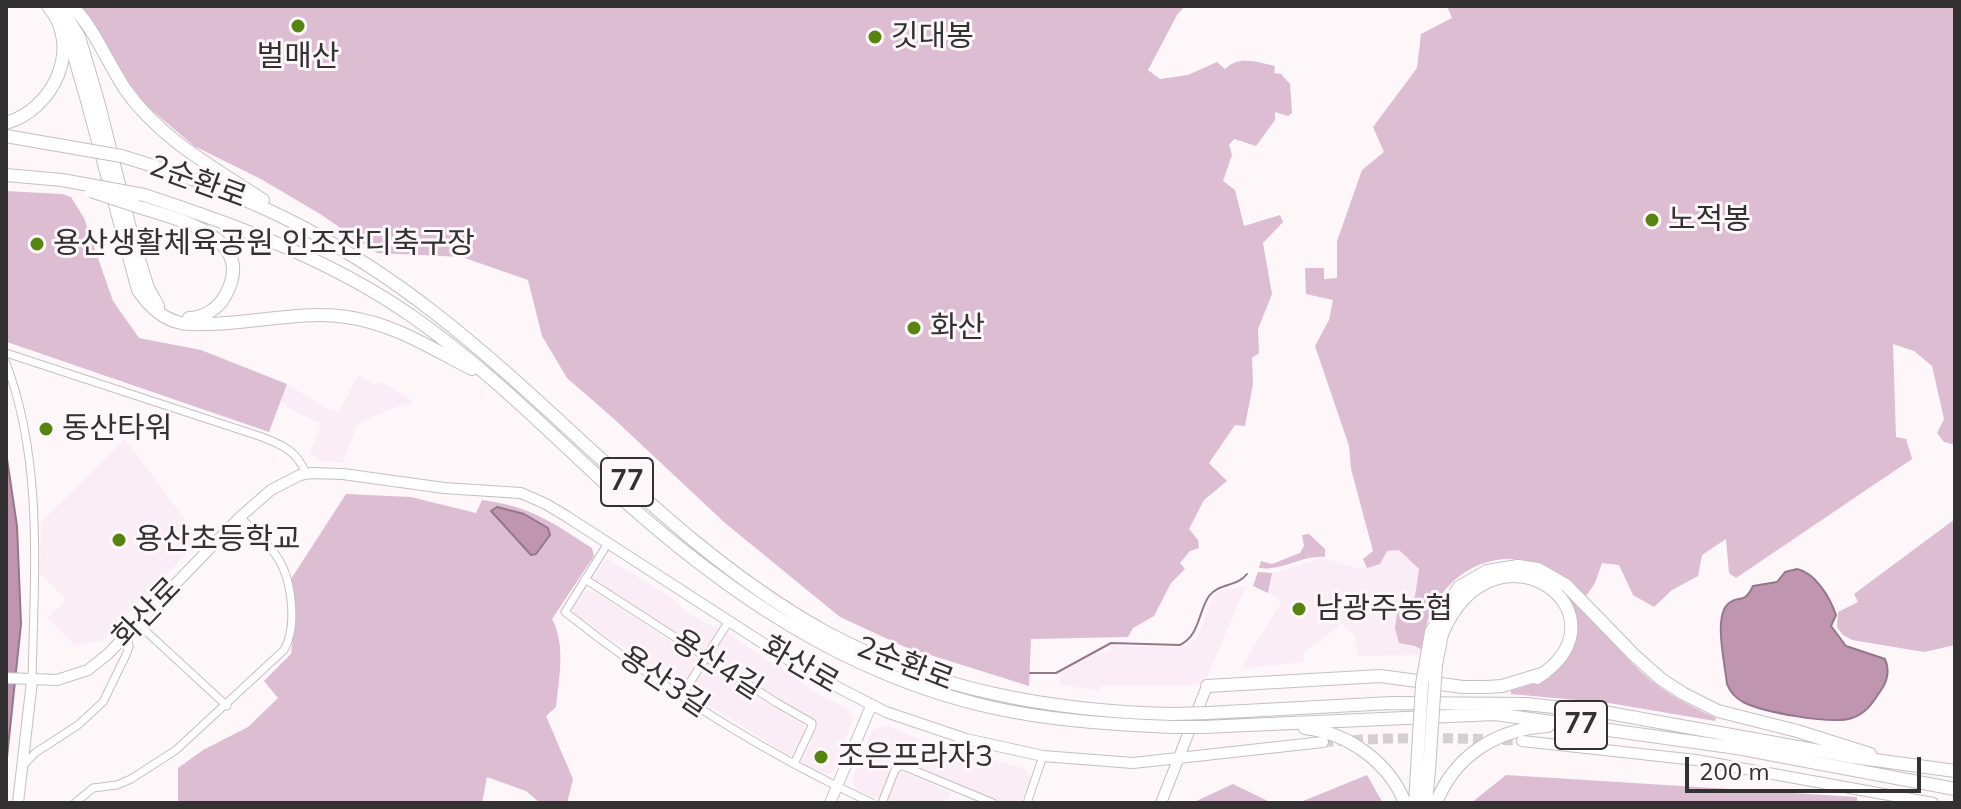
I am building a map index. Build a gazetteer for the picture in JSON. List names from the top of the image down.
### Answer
{
  "streets": {
    "highway": ["2순환로", "77"],
    "main road": ["화산로"],
    "street": ["용산4길", "용산3길"]
  },
  "crossings": [
    ["화산로", "용산3길"],
    ["용산4길", "용산3길"]
  ],
  "places": [
    "벌매산",
    "깃대봉",
    "노적봉",
    "용산생활체육공원 인조잔디축구장",
    "화산",
    "동산타워",
    "용산초등학교",
    "남광주농협",
    "조은프라자3"
  ],
  "scale_bar": "200 m"
}
